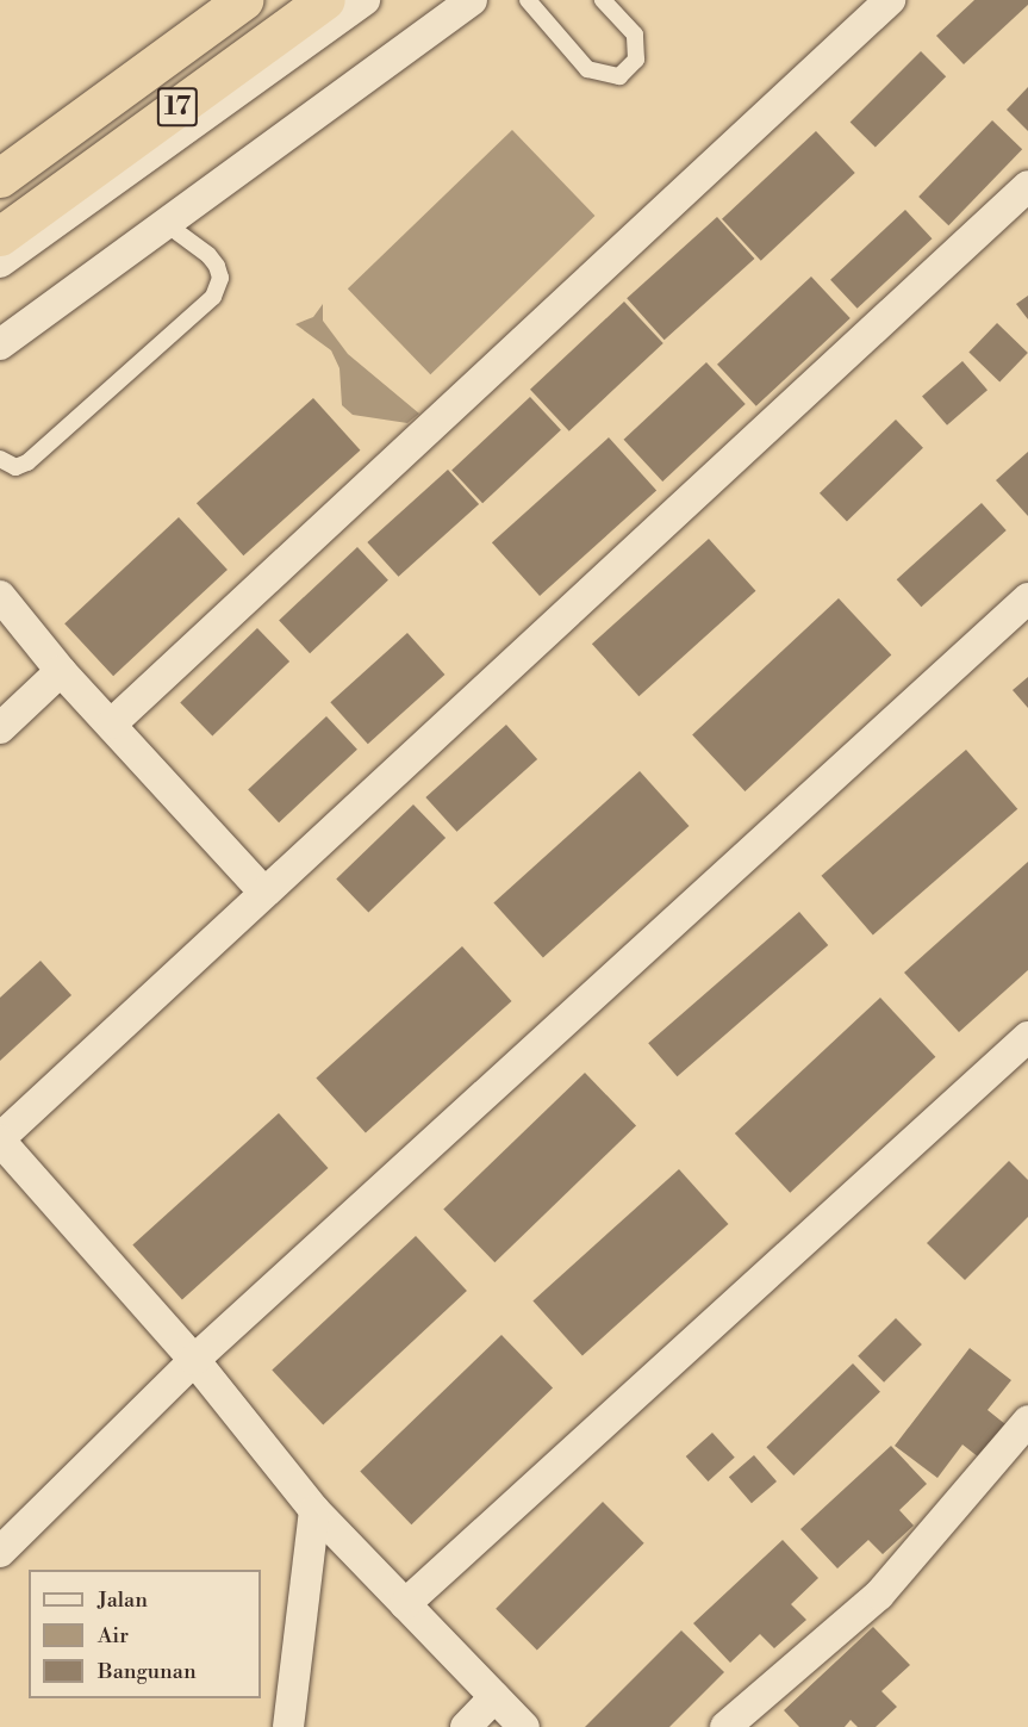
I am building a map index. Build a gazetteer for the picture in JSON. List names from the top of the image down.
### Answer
{
  "streets": {
    "highway": ["17"]
  },
  "legend": ["Jalan", "Air", "Bangunan"]
}
